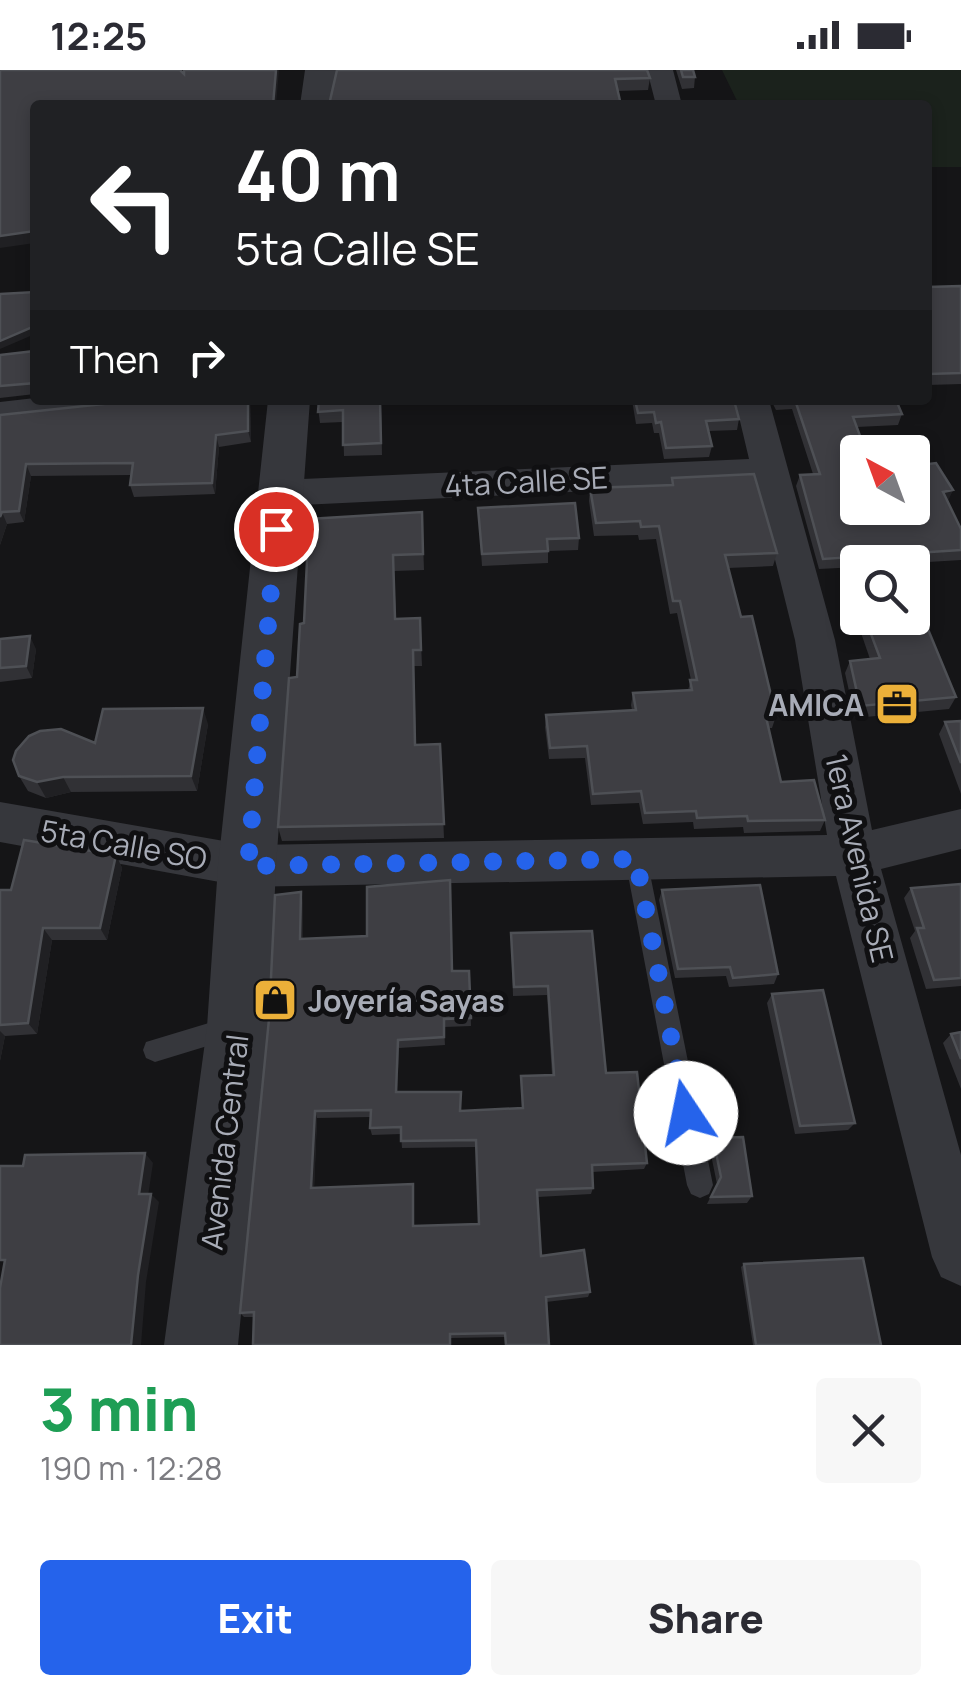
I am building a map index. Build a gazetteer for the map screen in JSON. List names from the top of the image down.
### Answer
{
  "streets": {
    "street": [
      "4ta Calle SE",
      "5ta Calle SO",
      "1era Avenida SE",
      "Avenida Central"
    ]
  },
  "crossings": [
    ["4ta Calle SE", "1era Avenida SE"],
    ["4ta Calle SE", "Avenida Central"],
    ["5ta Calle SO", "1era Avenida SE"],
    ["5ta Calle SO", "Avenida Central"]
  ],
  "places": {
    "office": ["AMICA"],
    "shop": ["Joyería Sayas"]
  },
  "north": "top left",
  "page": {
    "status": "12:25",
    "turn": ["40 m", "5ta Calle SE"],
    "then": "Then",
    "heading": ["3 min", "190 m · 12:28"],
    "buttons": ["Exit", "Share"]
  }
}
